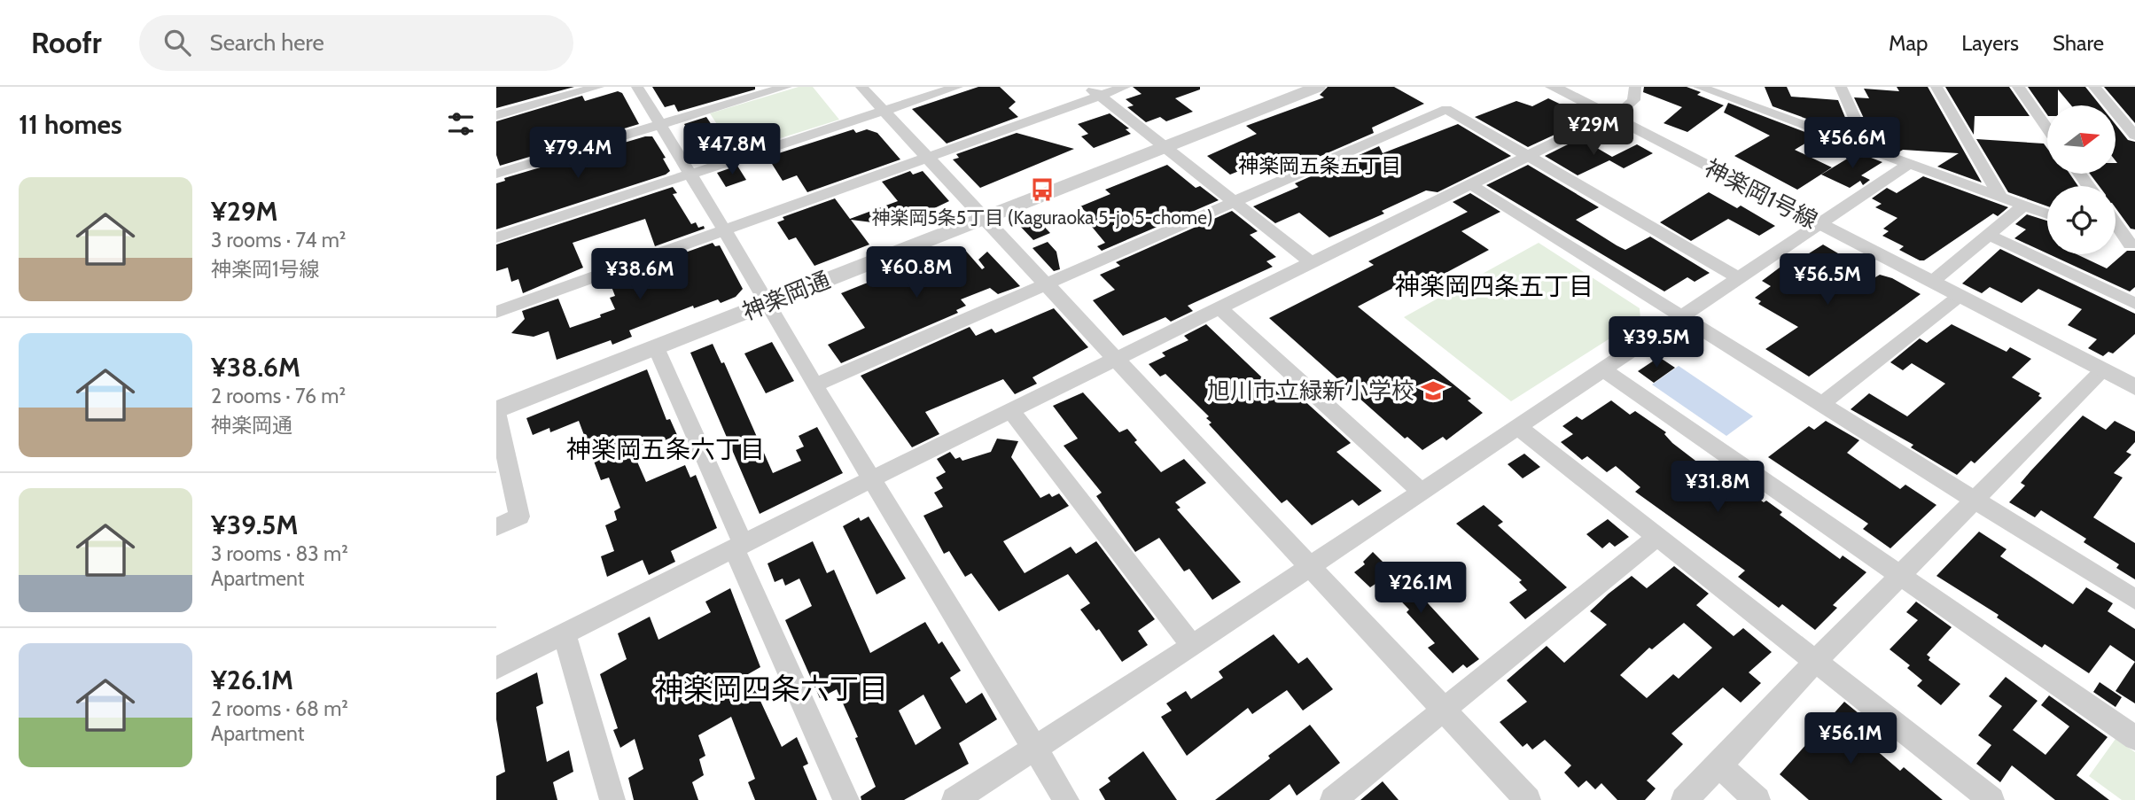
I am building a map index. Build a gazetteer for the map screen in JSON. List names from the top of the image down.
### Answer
{
  "streets": {
    "street": ["神楽岡1号線", "神楽岡通"]
  },
  "districts": [
    "神楽岡五条五丁目",
    "神楽岡四条五丁目",
    "神楽岡五条六丁目",
    "神楽岡四条六丁目"
  ],
  "places": {
    "bus stop": ["神楽岡5条5丁目 (Kaguraoka 5-jo 5-chome)"],
    "school or university": ["旭川市立緑新小学校"]
  },
  "north": "right",
  "page": {
    "header": "Roofr",
    "search": "Search here",
    "nav": ["Map", "Layers", "Share"],
    "heading": "11 homes",
    "price": [
      "¥29M",
      "¥56.6M",
      "¥47.8M",
      "¥79.4M",
      "¥60.8M",
      "¥38.6M",
      "¥56.5M",
      "¥39.5M",
      "¥31.8M",
      "¥26.1M",
      "¥56.1M"
    ],
    "list": [
      {
        "name": "¥29M",
        "note": "3 rooms · 74 m² · 神楽岡1号線"
      },
      {
        "name": "¥38.6M",
        "note": "2 rooms · 76 m² · 神楽岡通"
      },
      {
        "name": "¥39.5M",
        "note": "3 rooms · 83 m² · Apartment"
      },
      {
        "name": "¥26.1M",
        "note": "2 rooms · 68 m² · Apartment"
      }
    ]
  }
}
